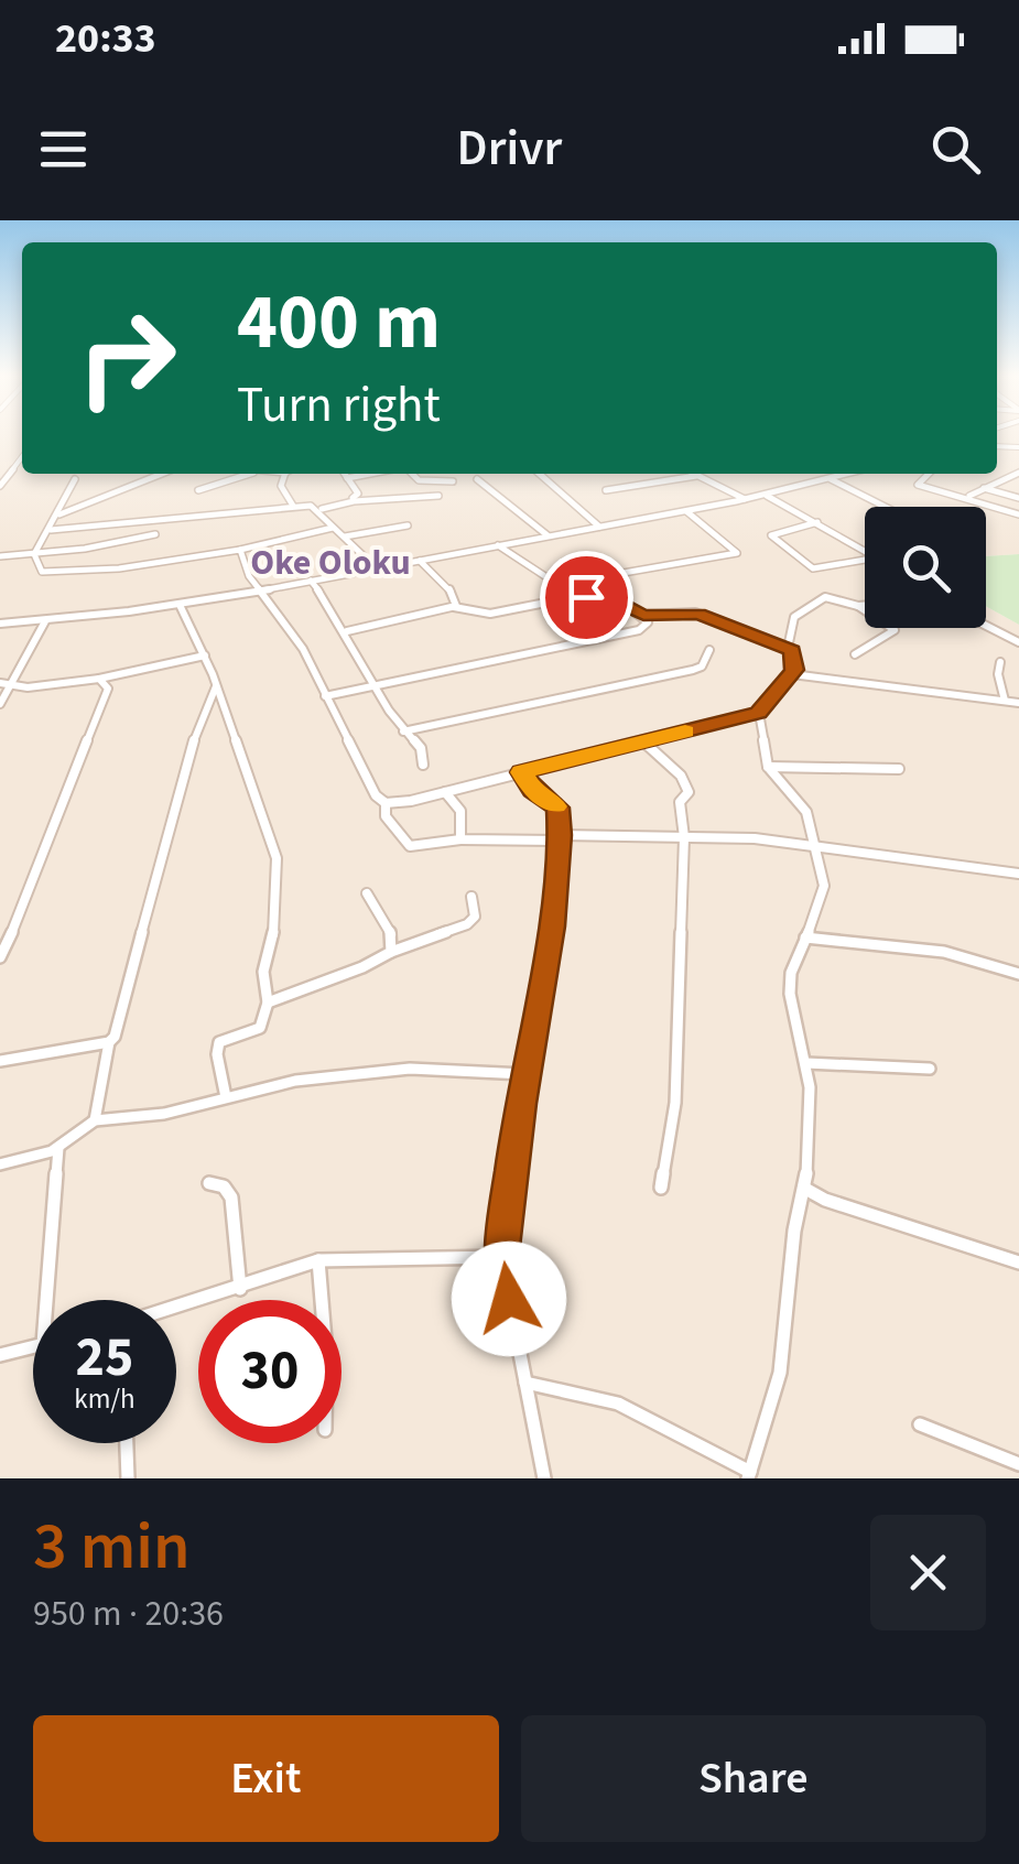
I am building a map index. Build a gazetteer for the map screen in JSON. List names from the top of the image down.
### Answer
{
  "districts": ["Oke Oloku"],
  "page": {
    "status": "20:33",
    "header": "Drivr",
    "turn": ["400 m", "Turn right"],
    "speed": "25 km/h",
    "limit": "30",
    "heading": ["3 min", "950 m · 20:36"],
    "buttons": ["Exit", "Share"]
  }
}
